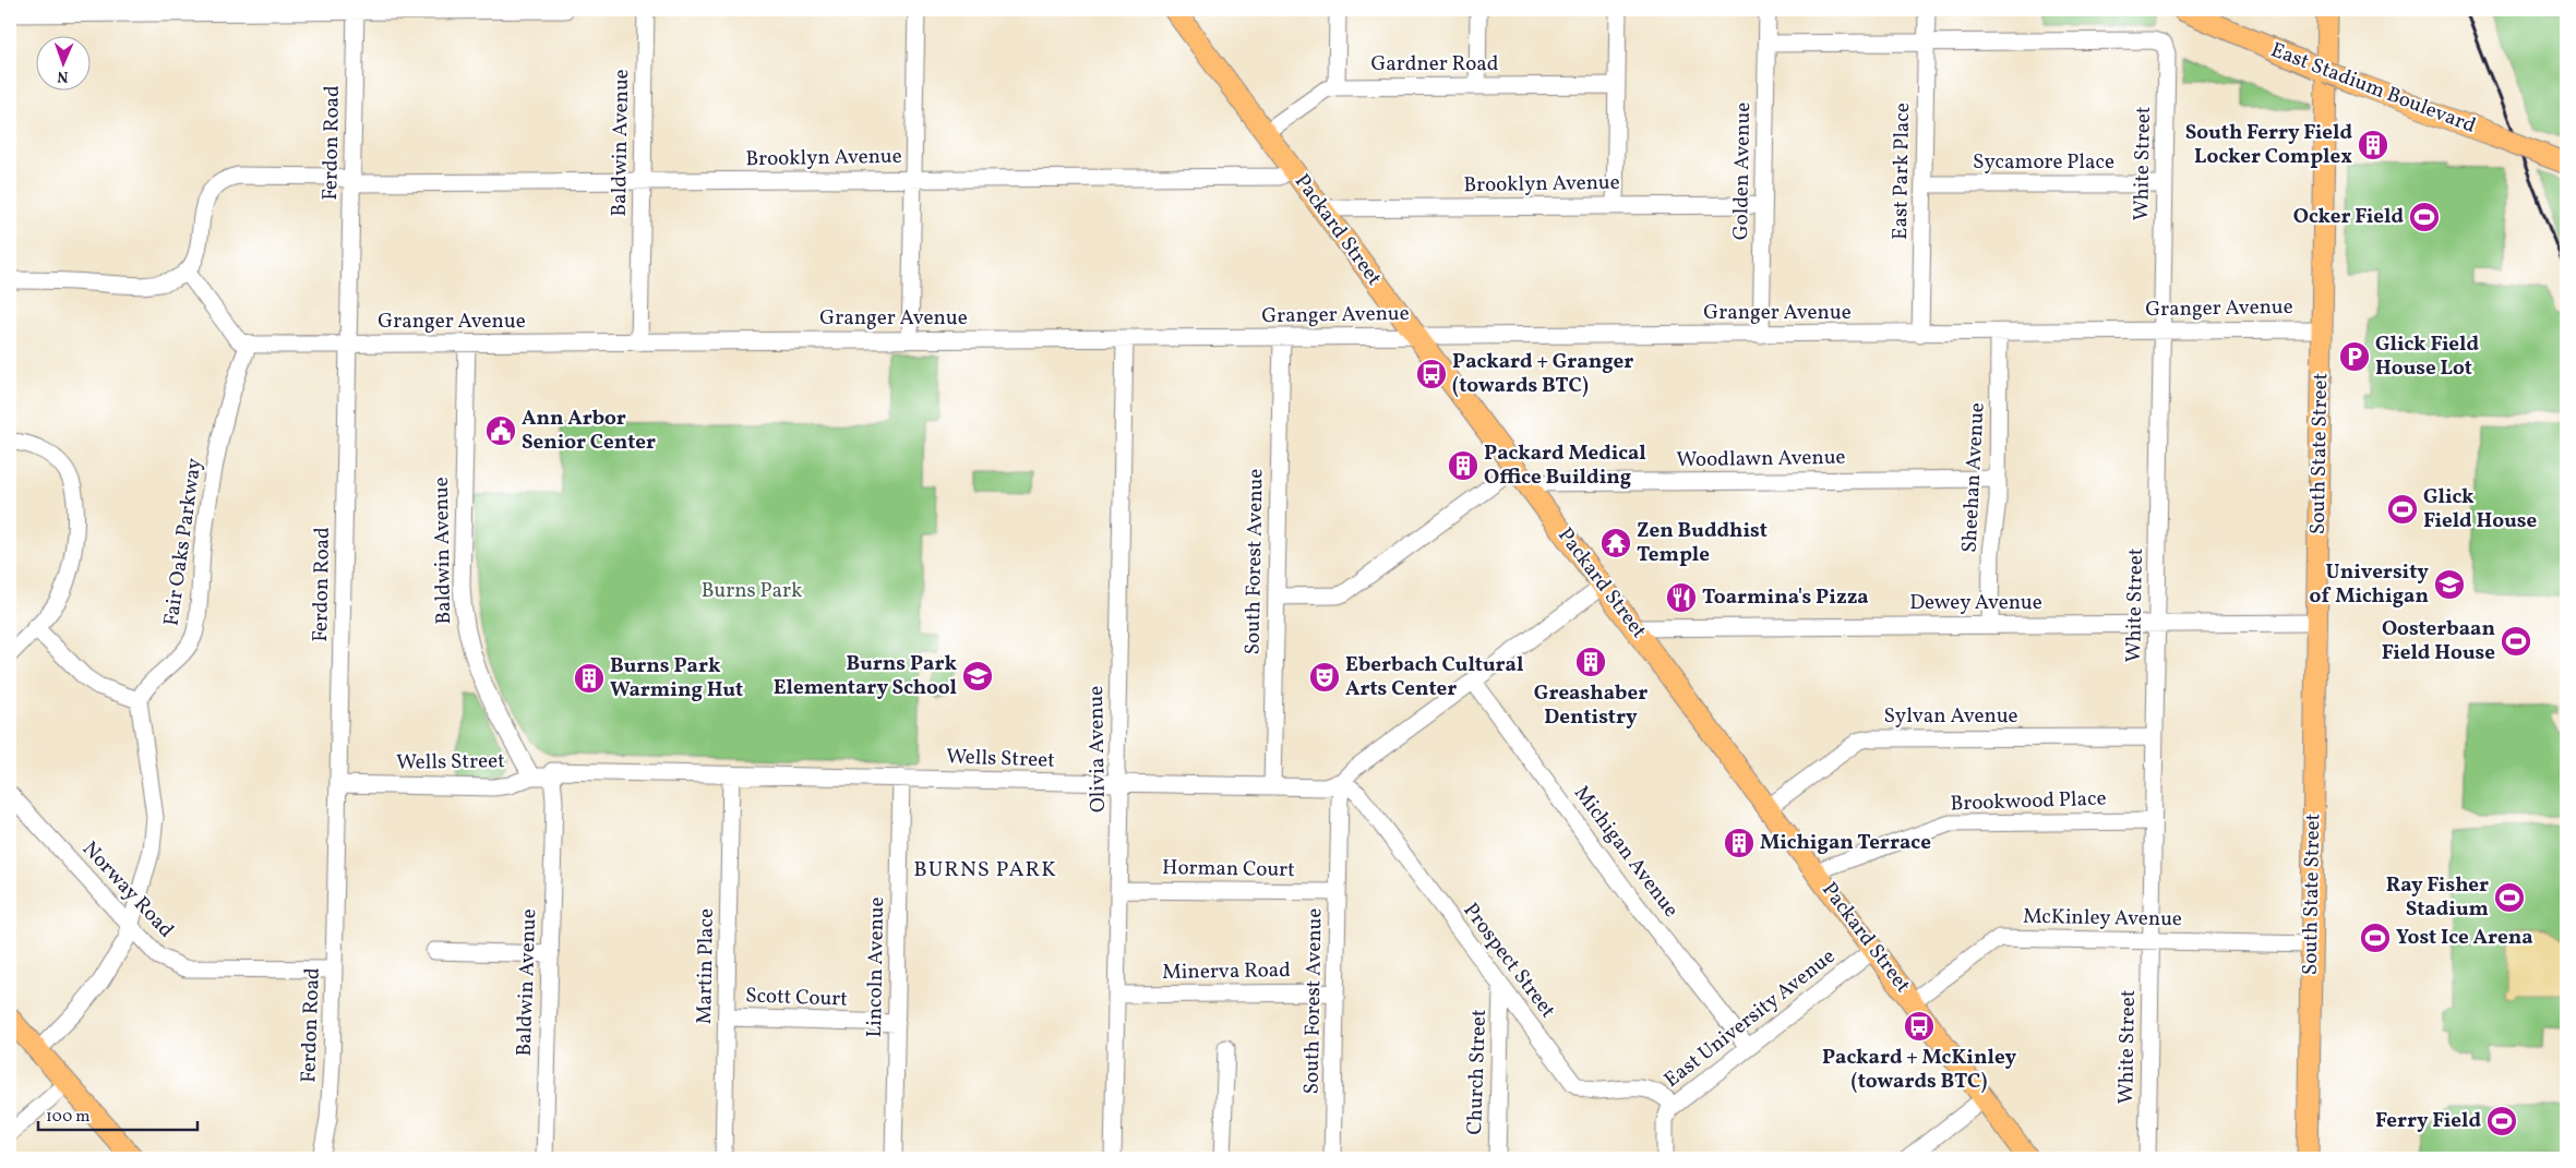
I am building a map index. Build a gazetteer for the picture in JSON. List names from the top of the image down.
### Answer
{
  "streets": {
    "main road": ["East Stadium Boulevard", "Packard Street", "South State Street"],
    "street": [
      "Gardner Road",
      "Ferdon Road",
      "Baldwin Avenue",
      "Brooklyn Avenue",
      "Sycamore Place",
      "White Street",
      "Golden Avenue",
      "East Park Place",
      "Granger Avenue",
      "Woodlawn Avenue",
      "Sheehan Avenue",
      "Fair Oaks Parkway",
      "South Forest Avenue",
      "Dewey Avenue",
      "Sylvan Avenue",
      "Olivia Avenue",
      "Wells Street",
      "Brookwood Place",
      "Michigan Avenue",
      "Horman Court",
      "Norway Road",
      "McKinley Avenue",
      "Prospect Street",
      "Martin Place",
      "Lincoln Avenue",
      "Minerva Road",
      "Scott Court",
      "East University Avenue",
      "Church Street"
    ]
  },
  "crossings": [
    ["Gardner Road", "Packard Street"],
    ["Ferdon Road", "Brooklyn Avenue"],
    ["Ferdon Road", "Granger Avenue"],
    ["Ferdon Road", "Wells Street"],
    ["Ferdon Road", "Norway Road"],
    ["Baldwin Avenue", "Brooklyn Avenue"],
    ["Baldwin Avenue", "Granger Avenue"],
    ["Baldwin Avenue", "Wells Street"],
    ["Brooklyn Avenue", "Golden Avenue"],
    ["Brooklyn Avenue", "Packard Street"],
    ["Sycamore Place", "White Street"],
    ["Sycamore Place", "East Park Place"],
    ["White Street", "East Park Place"],
    ["White Street", "Granger Avenue"],
    ["White Street", "Dewey Avenue"],
    ["White Street", "Sylvan Avenue"],
    ["White Street", "Brookwood Place"],
    ["White Street", "McKinley Avenue"],
    ["Golden Avenue", "Granger Avenue"],
    ["East Park Place", "Granger Avenue"],
    ["Packard Street", "Granger Avenue"],
    ["Packard Street", "Woodlawn Avenue"],
    ["Packard Street", "Dewey Avenue"],
    ["Packard Street", "Sylvan Avenue"],
    ["Packard Street", "Wells Street"],
    ["Packard Street", "Brookwood Place"],
    ["Packard Street", "McKinley Avenue"],
    ["Packard Street", "East University Avenue"],
    ["Granger Avenue", "South State Street"],
    ["Granger Avenue", "Sheehan Avenue"],
    ["Granger Avenue", "Fair Oaks Parkway"],
    ["Granger Avenue", "South Forest Avenue"],
    ["Granger Avenue", "Olivia Avenue"],
    ["South State Street", "Dewey Avenue"],
    ["South State Street", "McKinley Avenue"],
    ["Woodlawn Avenue", "Sheehan Avenue"],
    ["Sheehan Avenue", "Dewey Avenue"],
    ["South Forest Avenue", "Wells Street"],
    ["South Forest Avenue", "Horman Court"],
    ["South Forest Avenue", "Prospect Street"],
    ["South Forest Avenue", "Minerva Road"],
    ["Olivia Avenue", "Wells Street"],
    ["Olivia Avenue", "Horman Court"],
    ["Olivia Avenue", "Minerva Road"],
    ["Wells Street", "Michigan Avenue"],
    ["Wells Street", "Prospect Street"],
    ["Wells Street", "Martin Place"],
    ["Wells Street", "Lincoln Avenue"],
    ["Michigan Avenue", "East University Avenue"],
    ["Prospect Street", "East University Avenue"],
    ["Prospect Street", "Church Street"],
    ["Martin Place", "Scott Court"],
    ["Lincoln Avenue", "Scott Court"]
  ],
  "districts": ["BURNS PARK"],
  "parks": ["Burns Park"],
  "places": {
    "building": [
      "South Ferry Field Locker Complex",
      "Packard Medical Office Building",
      "Greashaber Dentistry",
      "Burns Park Warming Hut",
      "Michigan Terrace"
    ],
    "sports": [
      "Ocker Field",
      "Glick Field House",
      "Oosterbaan Field House",
      "Ray Fisher Stadium",
      "Yost Ice Arena",
      "Ferry Field"
    ],
    "parking": ["Glick Field House Lot"],
    "bus stop": ["Packard + Granger (towards BTC)", "Packard + McKinley (towards BTC)"],
    "public building": ["Ann Arbor Senior Center"],
    "temple": ["Zen Buddhist Temple"],
    "school or university": ["University of Michigan", "Burns Park Elementary School"],
    "restaurant": ["Toarmina's Pizza"],
    "theatre": ["Eberbach Cultural Arts Center"]
  },
  "scale_bar": "100 m",
  "north": "bottom"
}
